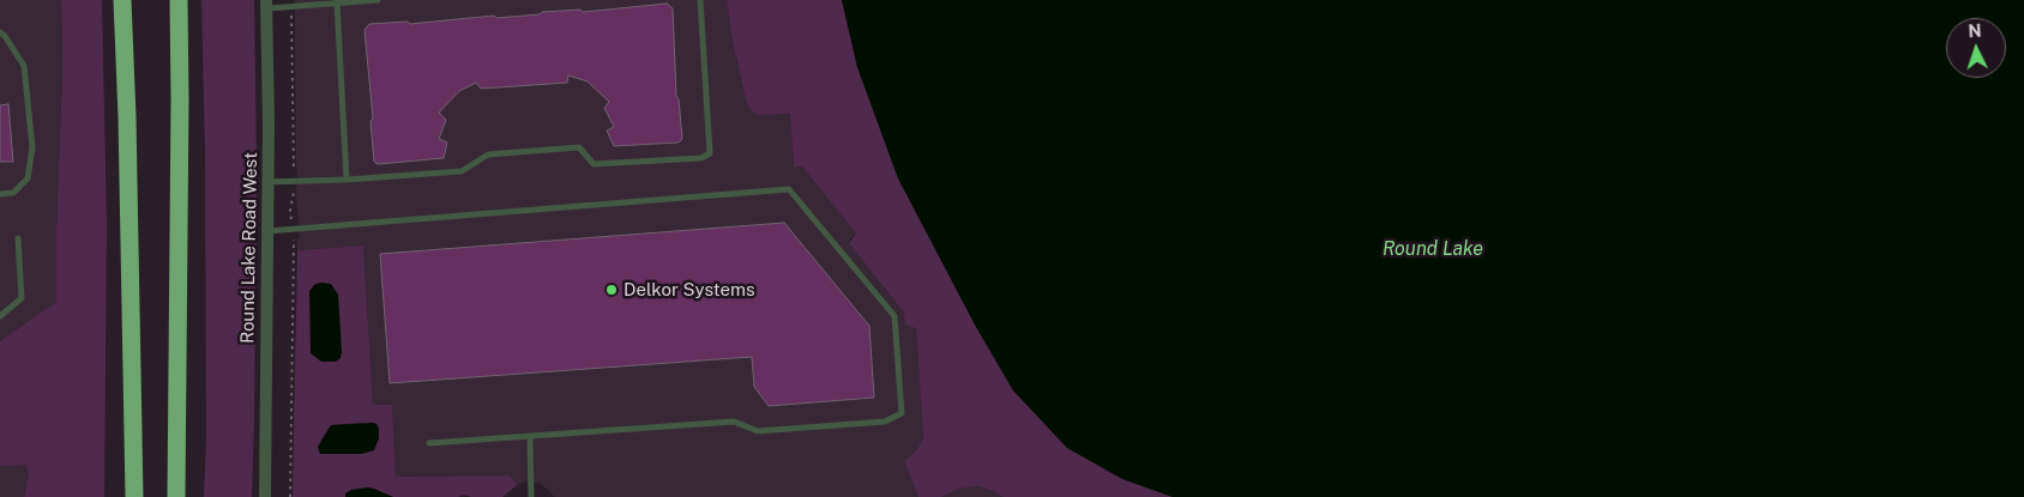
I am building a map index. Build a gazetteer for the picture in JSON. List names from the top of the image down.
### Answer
{
  "streets": {
    "street": ["Round Lake Road West"]
  },
  "water": ["Round Lake"],
  "places": ["Delkor Systems"],
  "north": "top"
}
